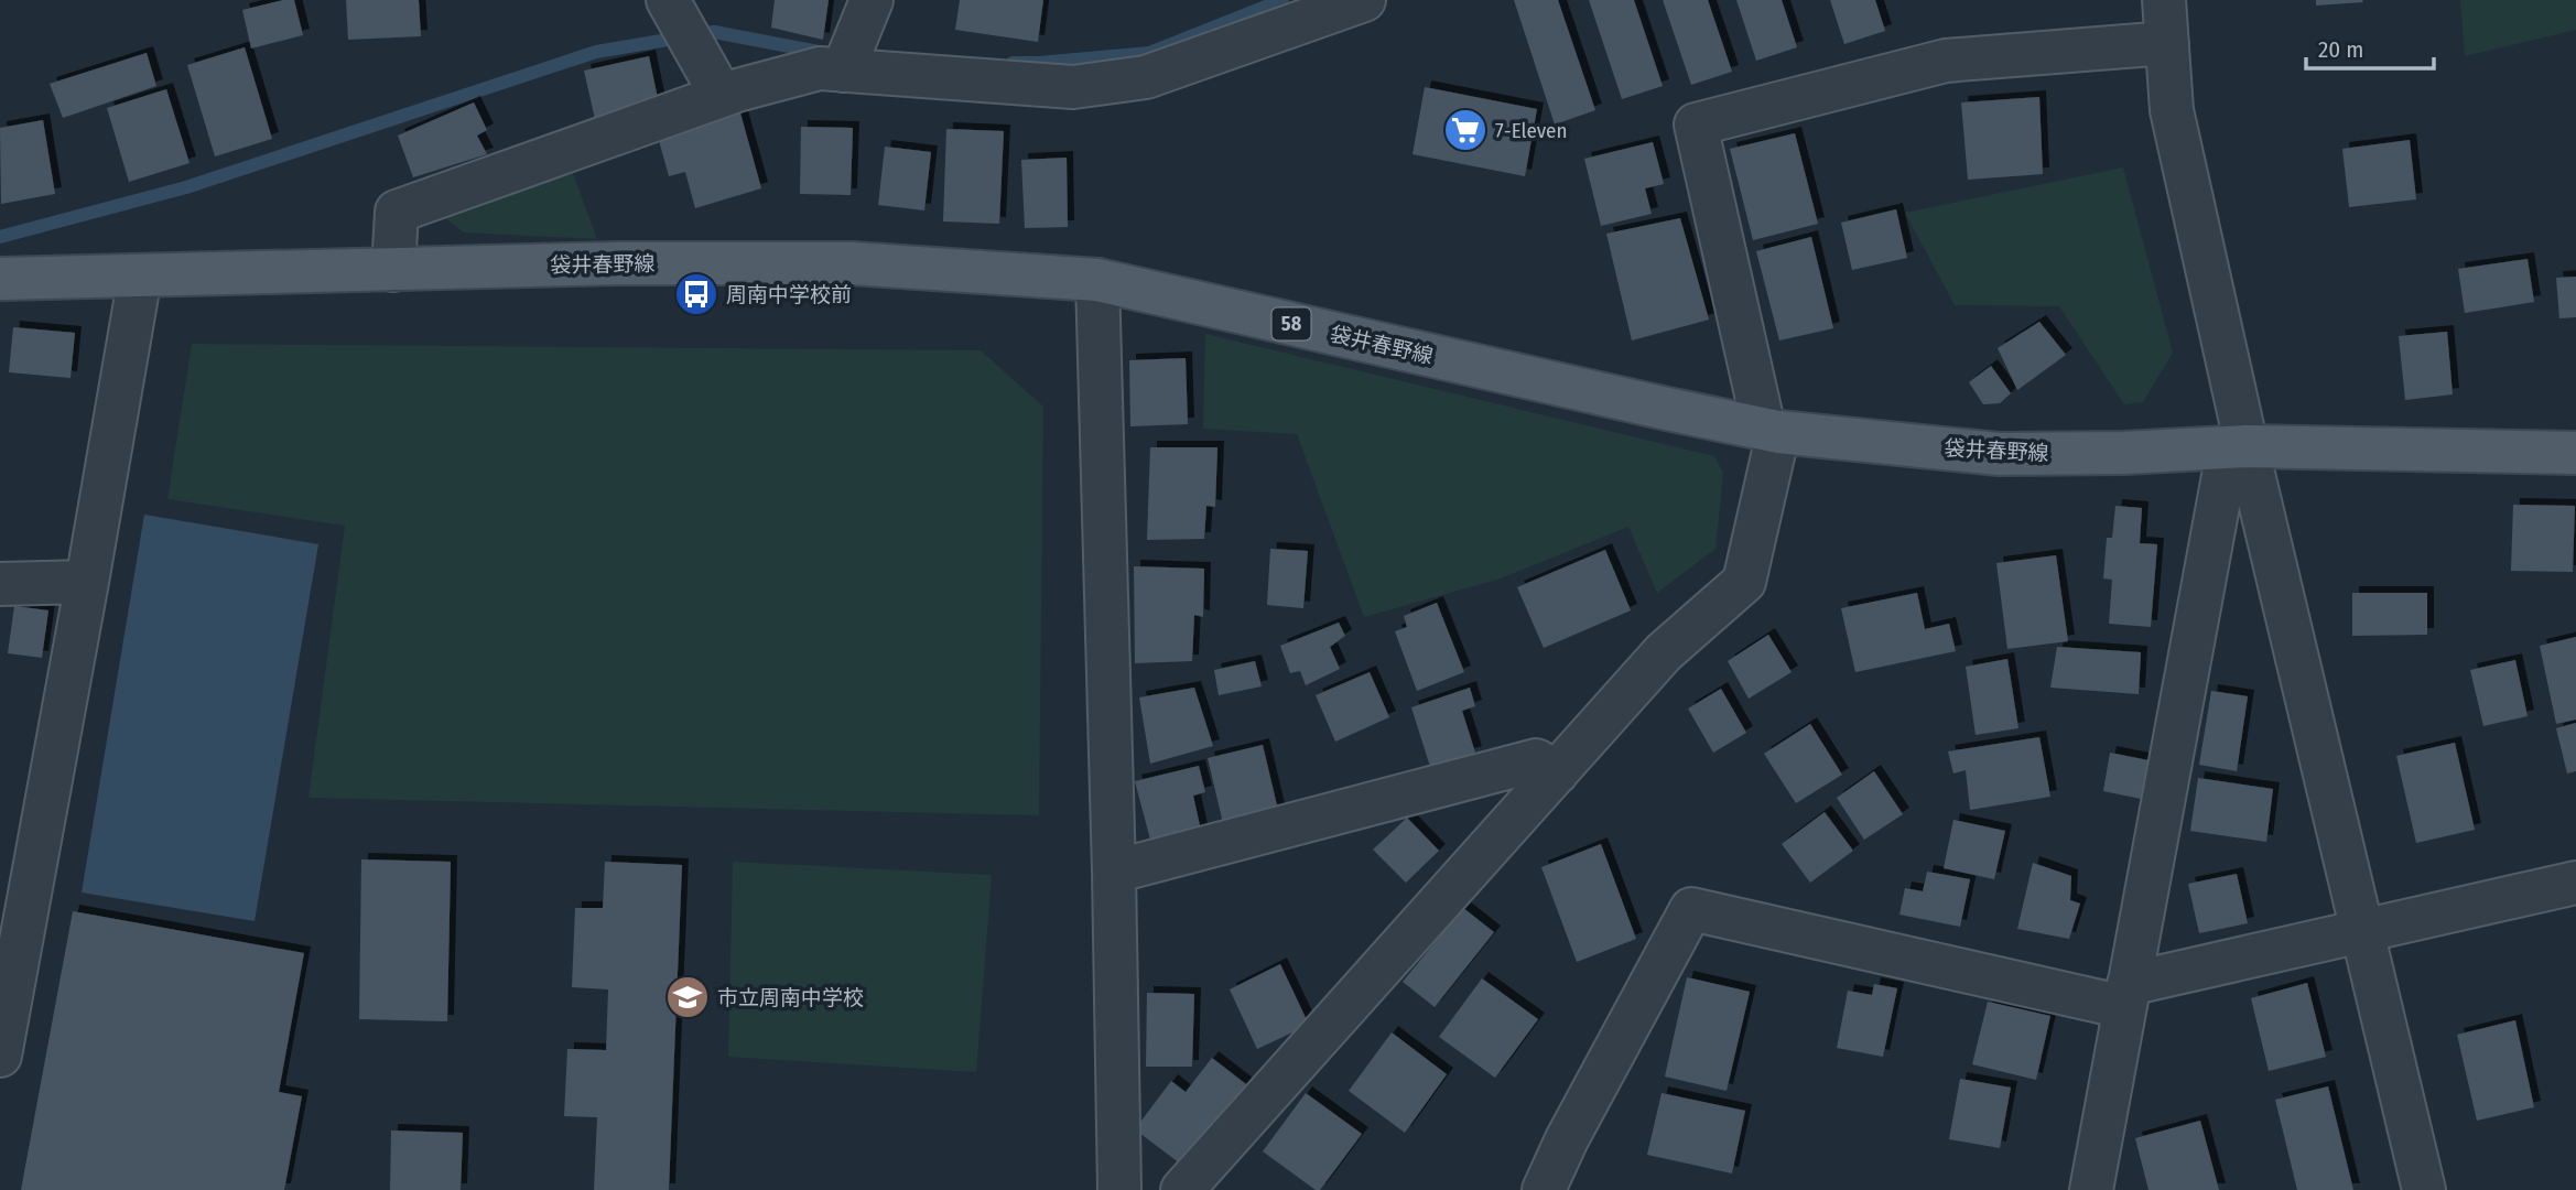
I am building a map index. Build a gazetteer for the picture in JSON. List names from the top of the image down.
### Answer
{
  "streets": {
    "main road": ["袋井春野線", "58"]
  },
  "places": {
    "supermarket": ["7-Eleven"],
    "bus stop": ["周南中学校前"],
    "school or university": ["市立周南中学校"]
  },
  "scale_bar": "20 m"
}
